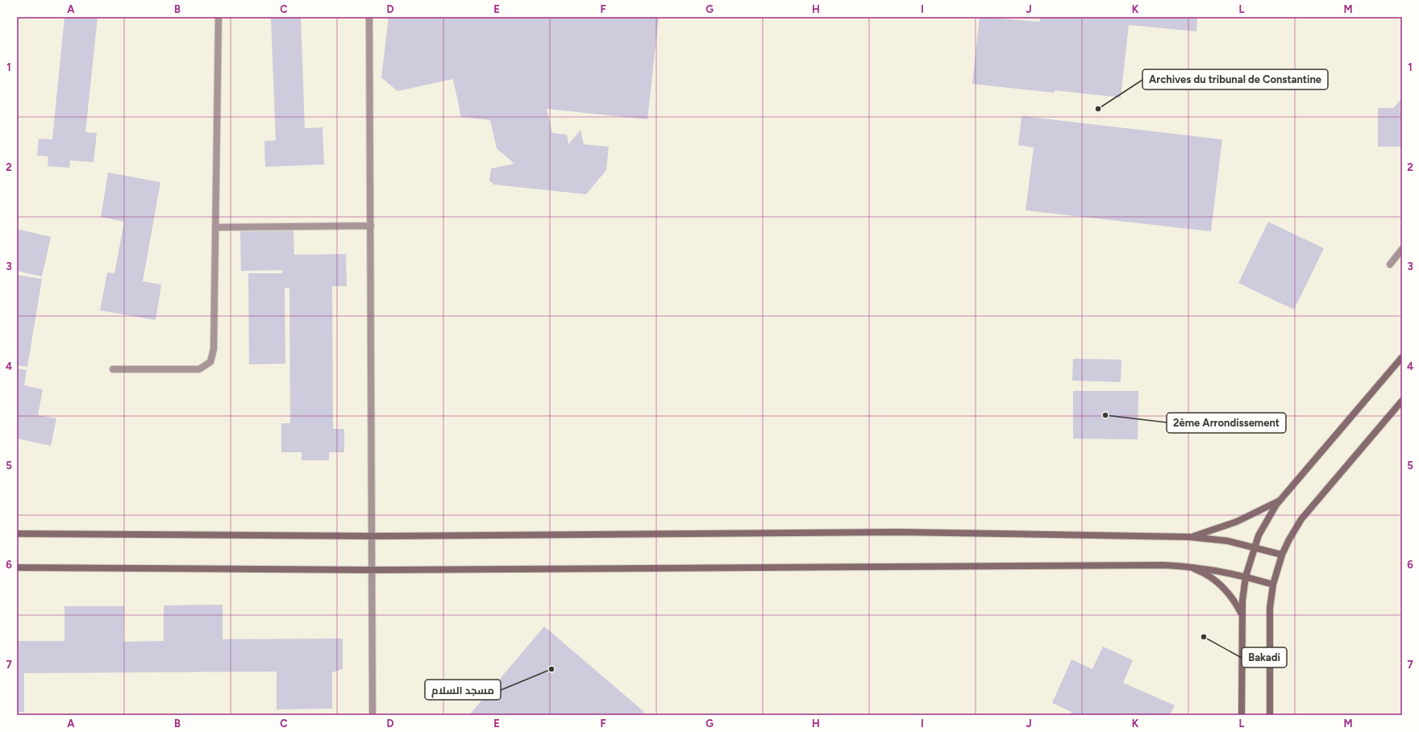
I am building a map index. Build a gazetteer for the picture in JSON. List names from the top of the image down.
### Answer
{
  "places": [
    "Archives du tribunal de Constantine",
    "2ème Arrondissement",
    "Bakadi",
    "مسجد السلام"
  ],
  "grid": {
    "columns": [
      "A",
      "B",
      "C",
      "D",
      "E",
      "F",
      "G",
      "H",
      "I",
      "J",
      "K",
      "L",
      "M"
    ],
    "rows": [
      "1",
      "2",
      "3",
      "4",
      "5",
      "6",
      "7"
    ]
  }
}
